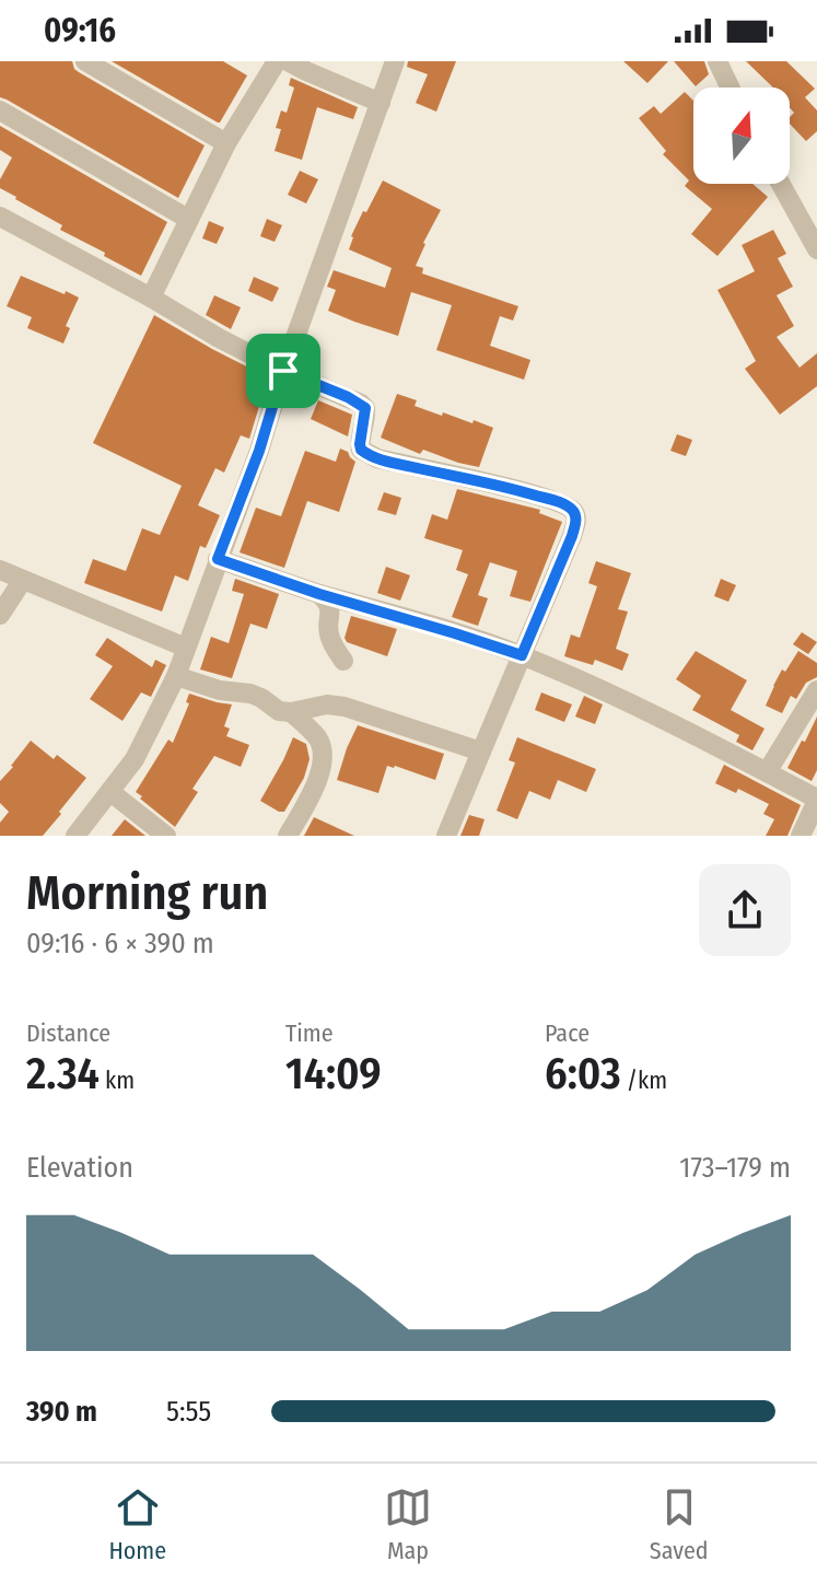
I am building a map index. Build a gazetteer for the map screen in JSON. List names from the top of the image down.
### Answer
{
  "north": "top",
  "page": {
    "status": "09:16",
    "heading": ["Morning run", "09:16 · 6 × 390 m"],
    "stats": [
      ["Distance", "2.34 km"],
      ["Time", "14:09"],
      ["Pace", "6:03 /km"]
    ],
    "chart": ["Elevation", "173–179 m"],
    "list": [
      {
        "name": "390 m",
        "note": "5:55"
      }
    ],
    "tabs": ["Home", "Map", "Saved"]
  }
}
